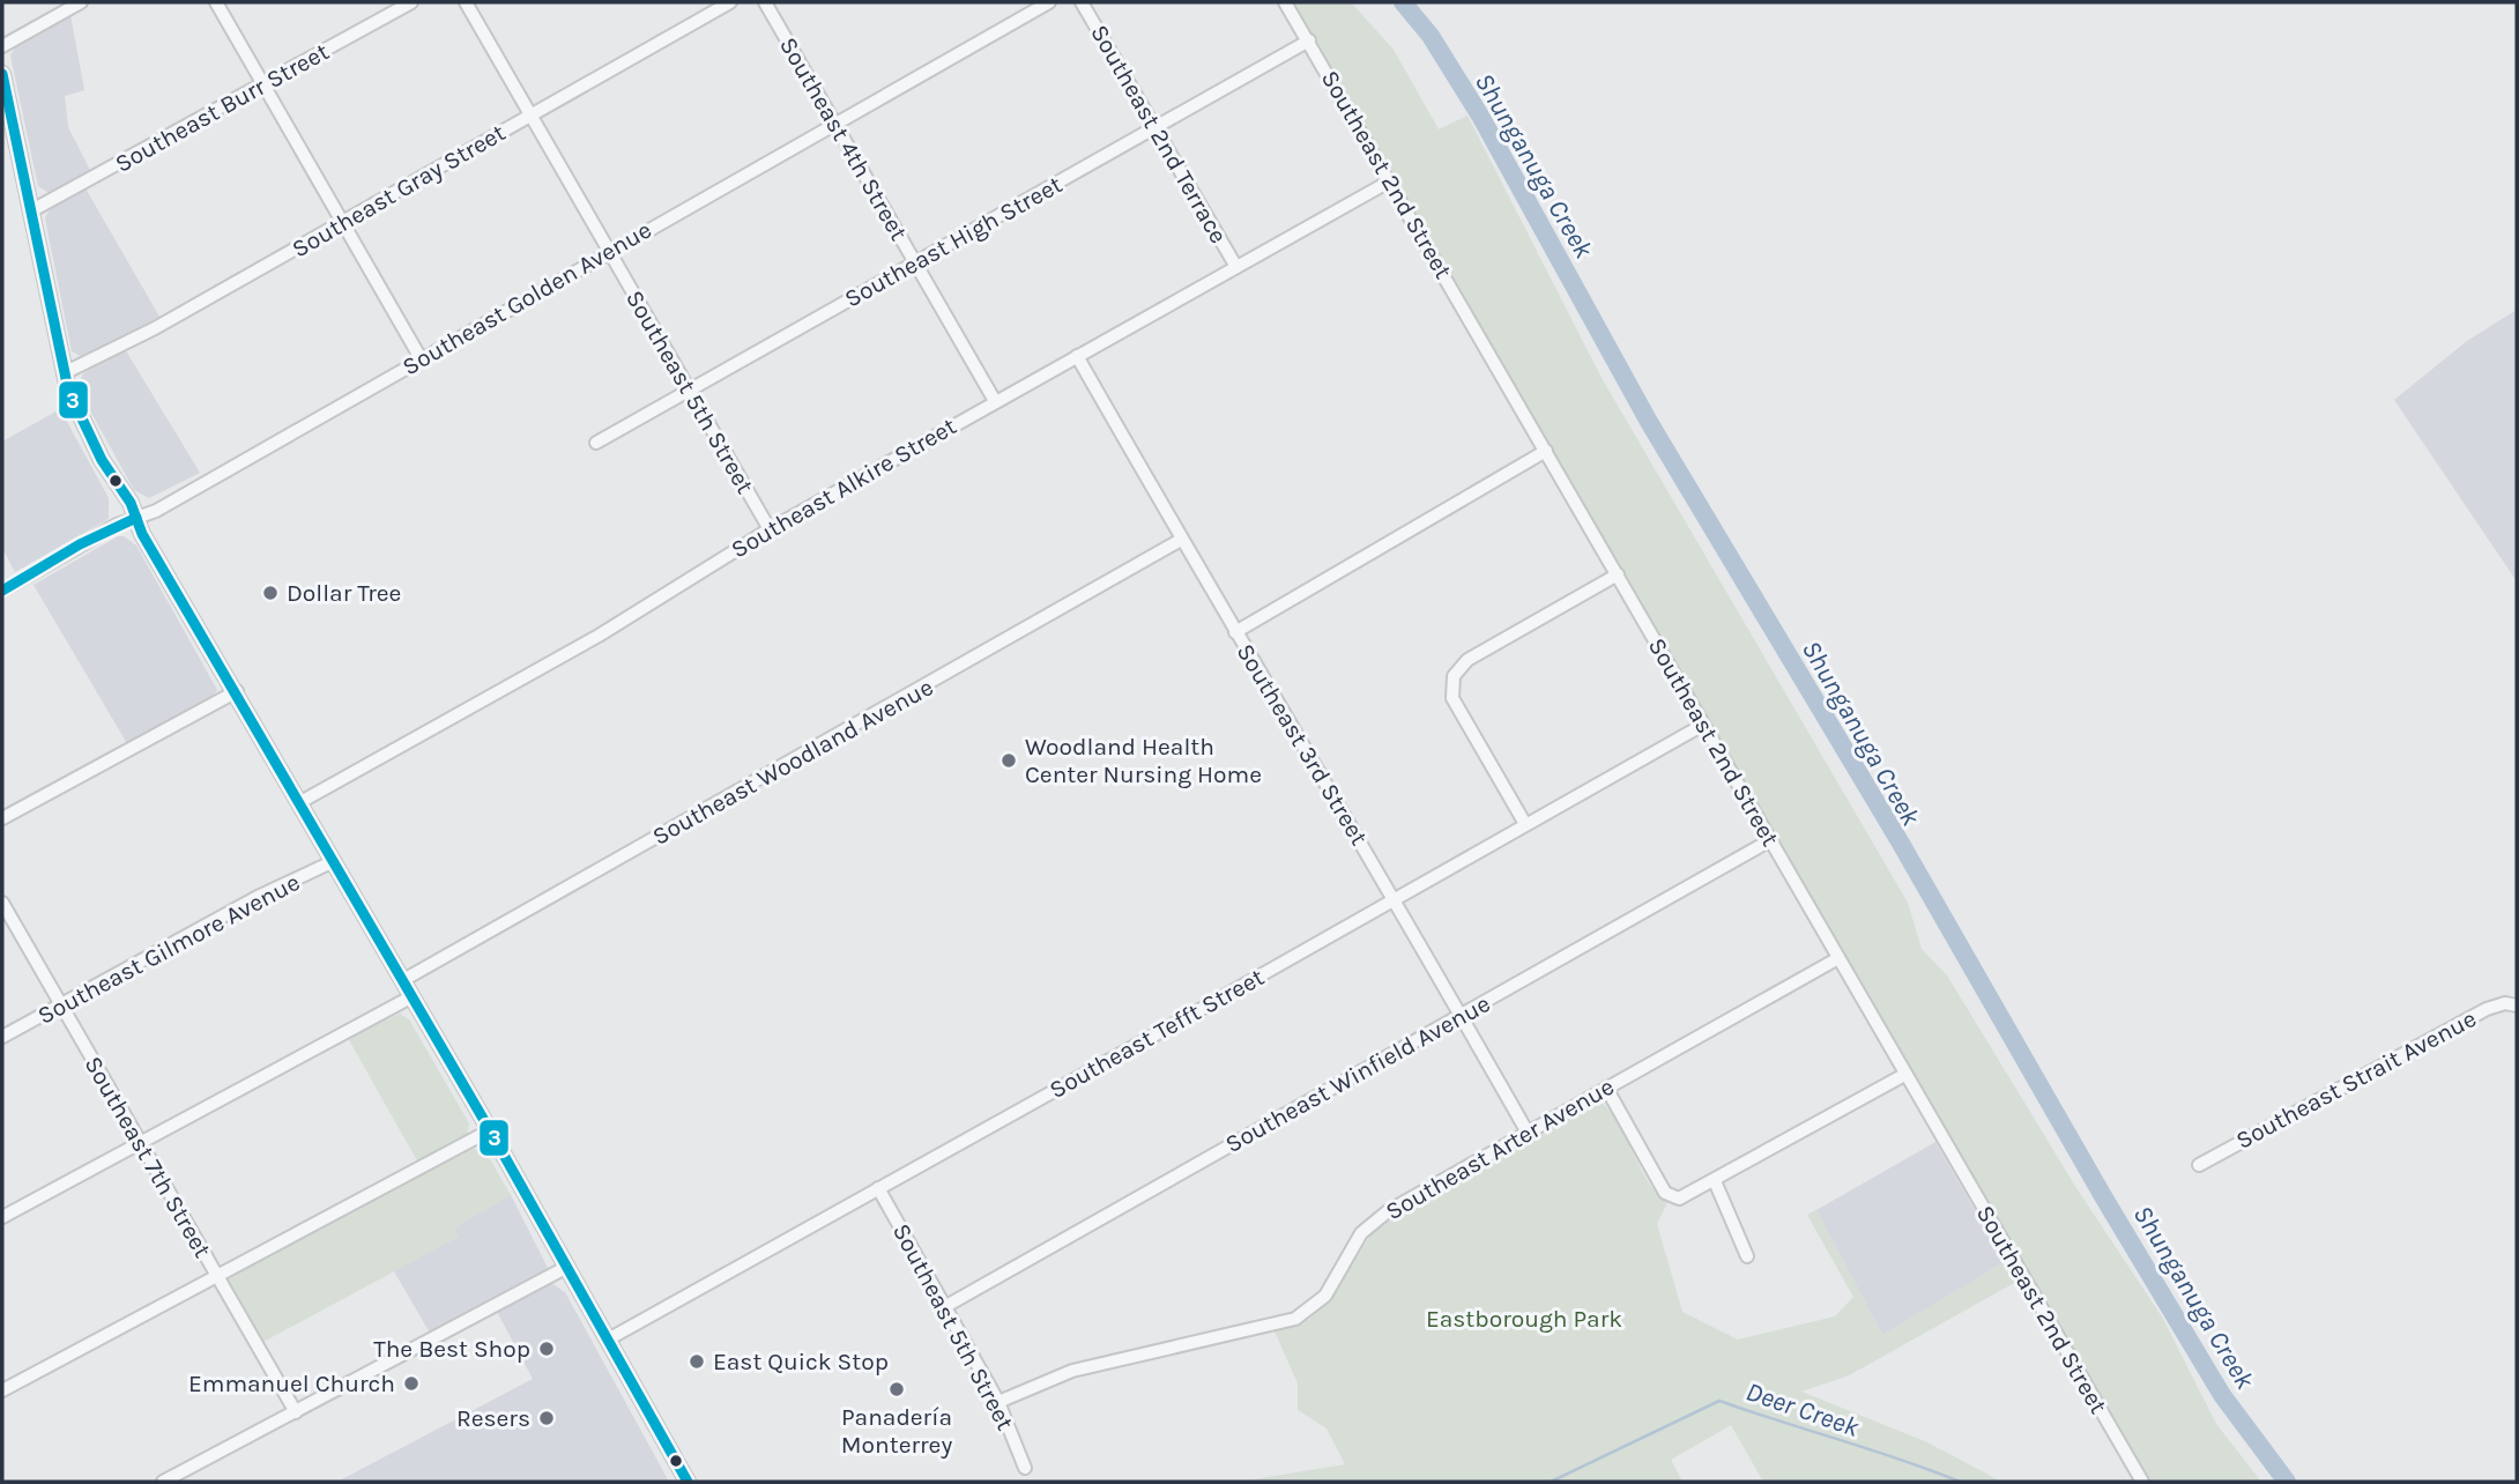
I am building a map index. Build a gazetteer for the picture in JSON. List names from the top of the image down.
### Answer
{
  "streets": {
    "street": [
      "Southeast Burr Street",
      "Southeast 2nd Terrace",
      "Southeast 4th Street",
      "Southeast 2nd Street",
      "Southeast Gray Street",
      "Southeast High Street",
      "Southeast Golden Avenue",
      "Southeast 5th Street",
      "Southeast Alkire Street",
      "Southeast 3rd Street",
      "Southeast Woodland Avenue",
      "Southeast Gilmore Avenue",
      "Southeast Tefft Street",
      "Southeast Winfield Avenue",
      "Southeast Strait Avenue",
      "Southeast Arter Avenue",
      "Southeast 7th Street"
    ]
  },
  "crossings": [
    ["Southeast 2nd Terrace", "Southeast High Street"],
    ["Southeast 2nd Terrace", "Southeast Alkire Street"],
    ["Southeast 4th Street", "Southeast High Street"],
    ["Southeast 4th Street", "Southeast Golden Avenue"],
    ["Southeast 4th Street", "Southeast Alkire Street"],
    ["Southeast 2nd Street", "Southeast High Street"],
    ["Southeast 2nd Street", "Southeast Alkire Street"],
    ["Southeast 2nd Street", "Southeast Tefft Street"],
    ["Southeast 2nd Street", "Southeast Winfield Avenue"],
    ["Southeast 2nd Street", "Southeast Arter Avenue"],
    ["Southeast Gray Street", "Southeast 5th Street"],
    ["Southeast High Street", "Southeast 5th Street"],
    ["Southeast Golden Avenue", "Southeast 5th Street"],
    ["Southeast 5th Street", "Southeast Alkire Street"],
    ["Southeast 5th Street", "Southeast Tefft Street"],
    ["Southeast 5th Street", "Southeast Winfield Avenue"],
    ["Southeast 5th Street", "Southeast Arter Avenue"],
    ["Southeast Alkire Street", "Southeast 3rd Street"],
    ["Southeast 3rd Street", "Southeast Woodland Avenue"],
    ["Southeast 3rd Street", "Southeast Tefft Street"],
    ["Southeast 3rd Street", "Southeast Winfield Avenue"],
    ["Southeast 3rd Street", "Southeast Arter Avenue"],
    ["Southeast Gilmore Avenue", "Southeast 7th Street"]
  ],
  "water": ["Shunganuga Creek", "Deer Creek"],
  "parks": ["Eastborough Park"],
  "places": [
    "Dollar Tree",
    "Woodland Health Center Nursing Home",
    "The Best Shop",
    "East Quick Stop",
    "Emmanuel Church",
    "Panadería Monterrey",
    "Resers"
  ],
  "lines": ["transit line 3"]
}
